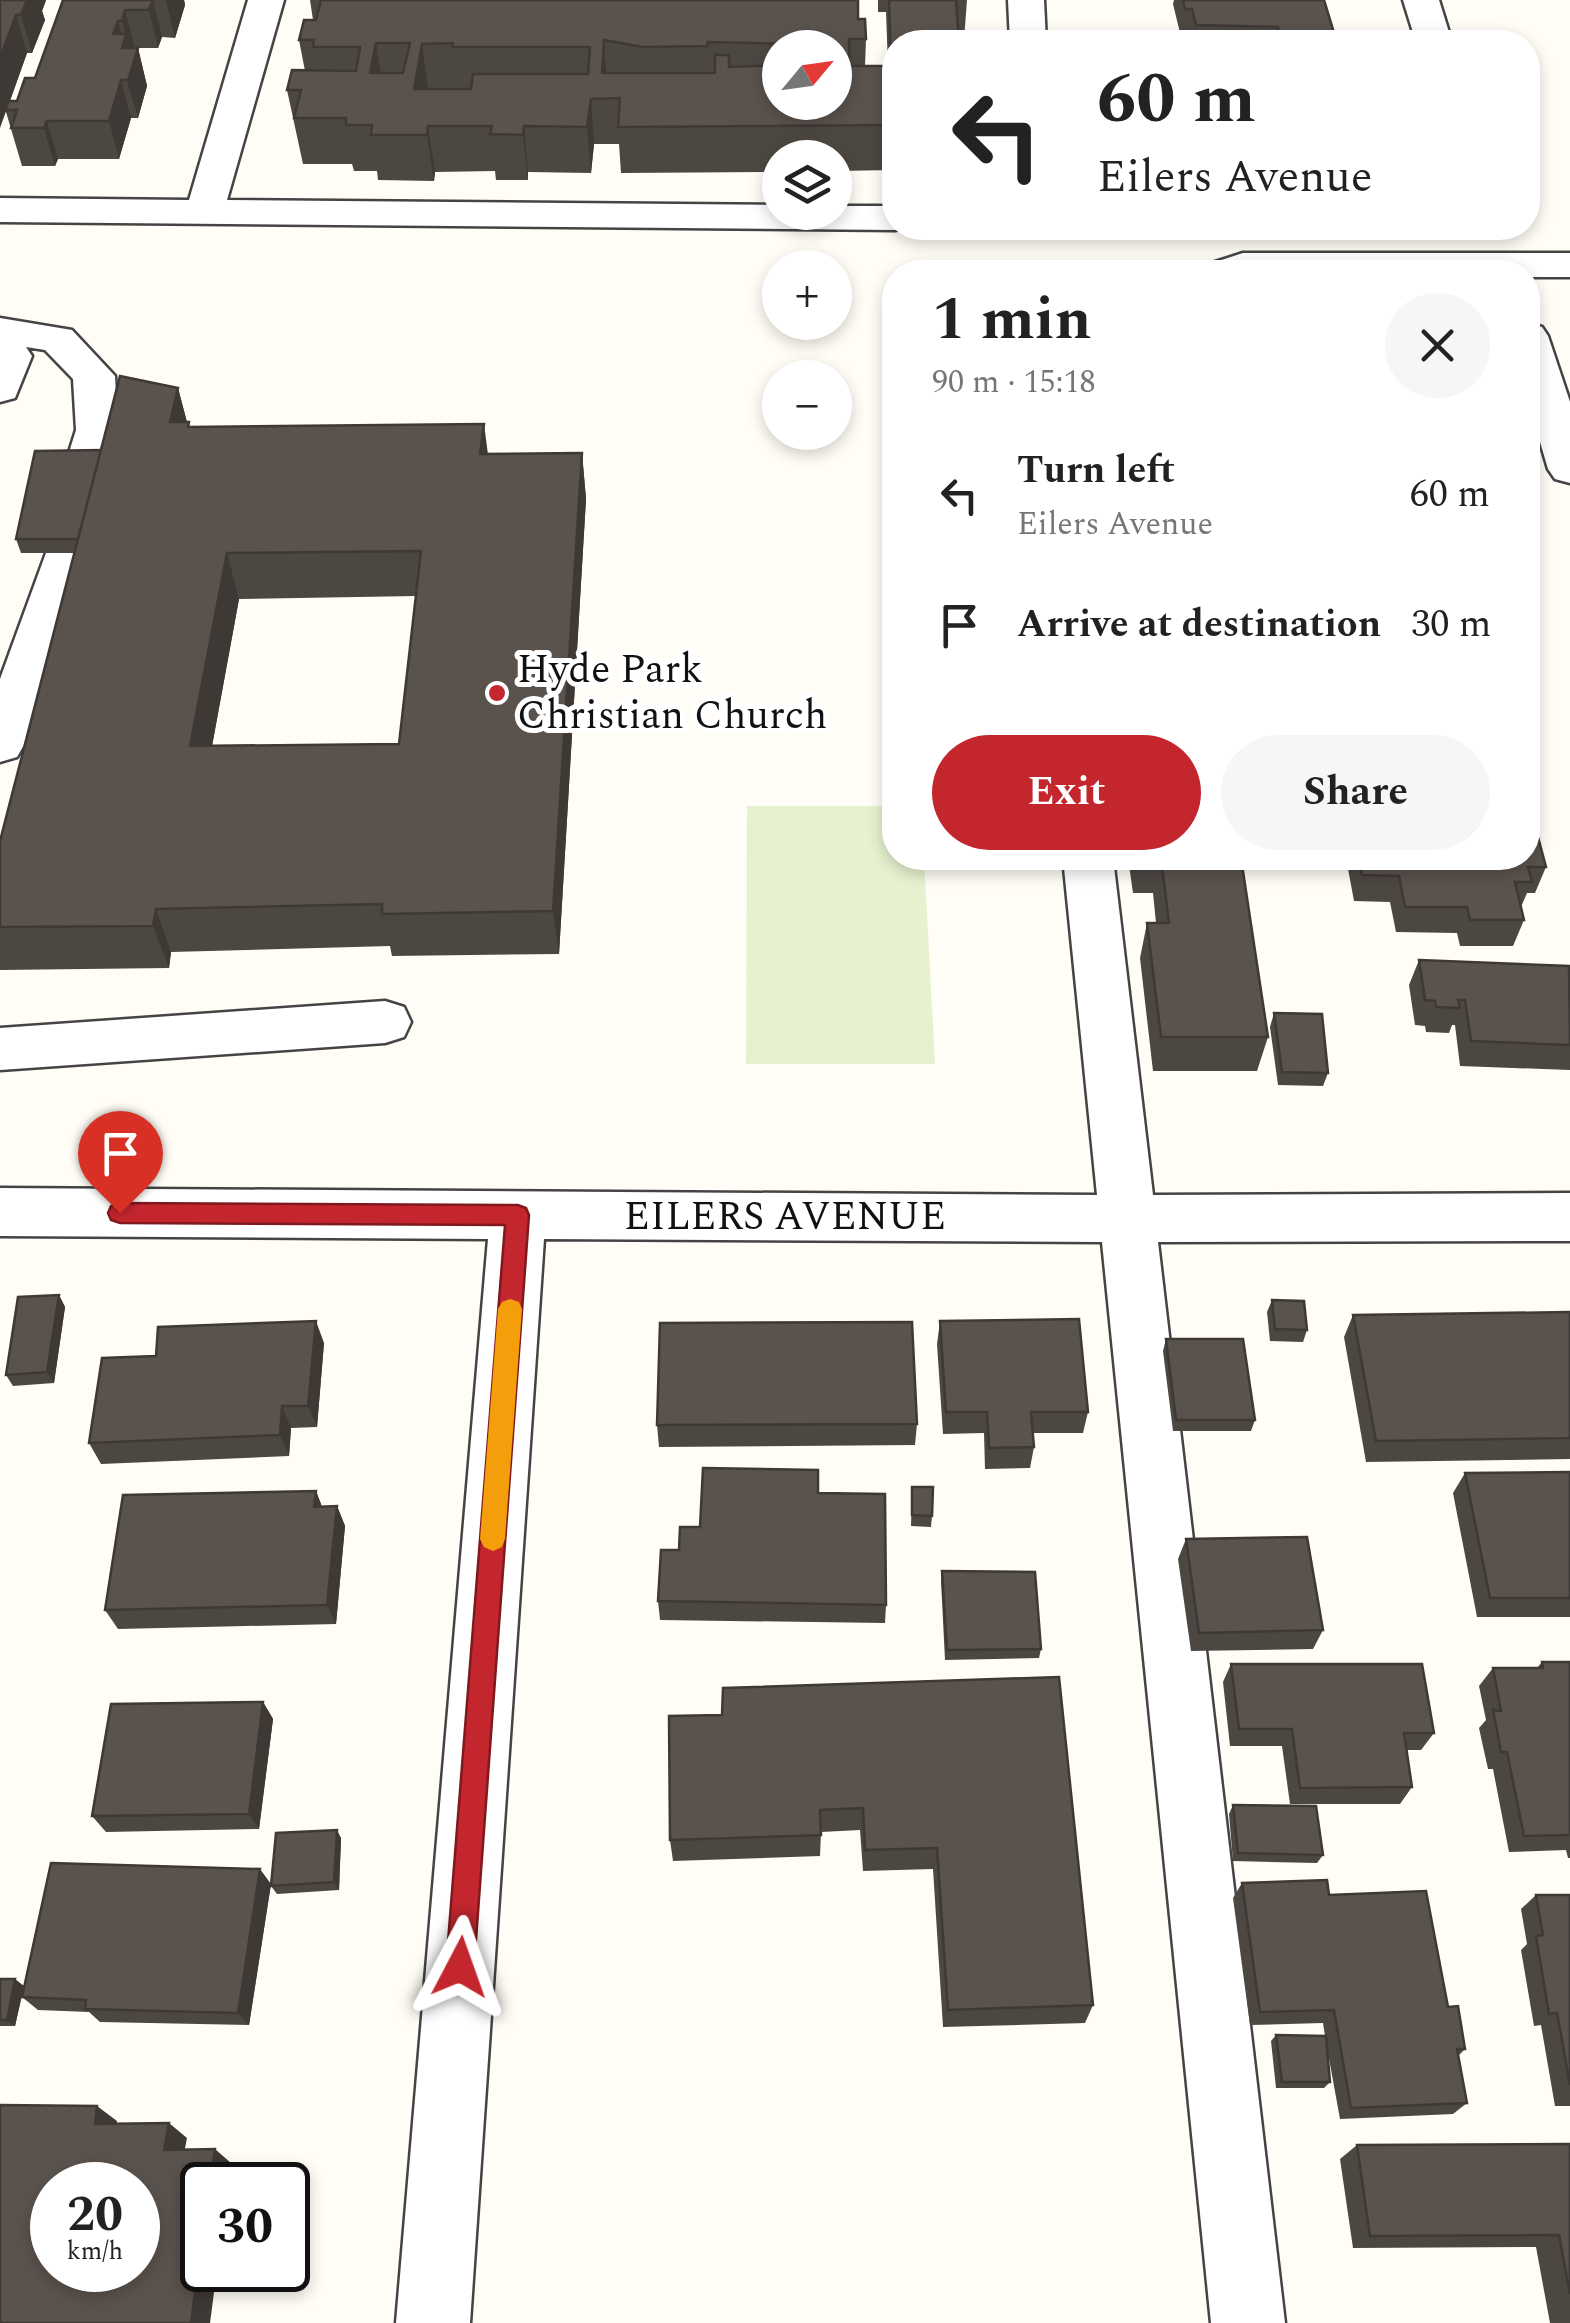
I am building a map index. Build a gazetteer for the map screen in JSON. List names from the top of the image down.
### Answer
{
  "streets": {
    "street": ["EILERS AVENUE"]
  },
  "places": ["Hyde Park Christian Church"],
  "north": "top right",
  "page": {
    "map_buttons": ["+", "−"],
    "turn": ["60 m", "Eilers Avenue"],
    "heading": ["1 min", "90 m · 15:18"],
    "list": [
      {
        "name": "Turn left",
        "note": "Eilers Avenue",
        "value": "60 m"
      },
      {
        "name": "Arrive at destination",
        "value": "30 m"
      }
    ],
    "buttons": ["Exit", "Share"],
    "speed": "20 km/h",
    "limit": "30"
  }
}
